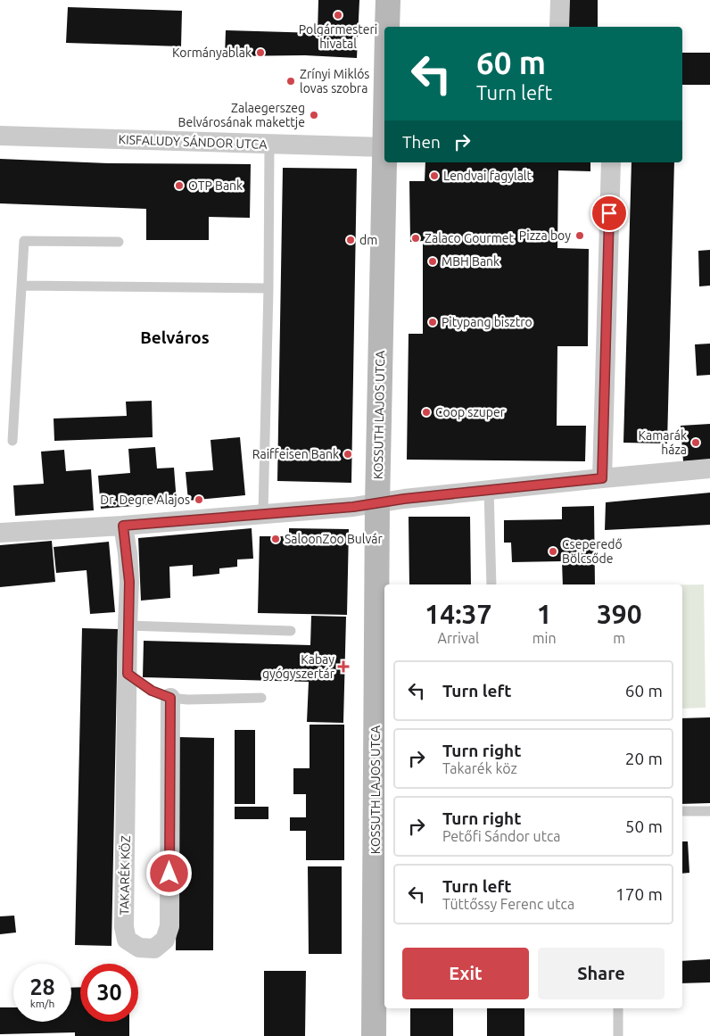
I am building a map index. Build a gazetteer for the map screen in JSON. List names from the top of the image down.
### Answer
{
  "streets": {
    "street": ["KISFALUDY SÁNDOR UTCA", "KOSSUTH LAJOS UTCA", "TAKARÉK KÖZ"]
  },
  "crossings": [
    ["KISFALUDY SÁNDOR UTCA", "KOSSUTH LAJOS UTCA"]
  ],
  "districts": ["Belváros"],
  "places": {
    "other": [
      "Polgármesteri hivatal",
      "Kormányablak",
      "Zrínyi Miklós lovas szobra",
      "Zalaegerszeg Belvárosának makettje",
      "Lendvai fagylalt",
      "OTP Bank",
      "Pizza boy",
      "Zalaco Gourmet",
      "dm",
      "MBH Bank",
      "Pitypang bisztro",
      "Coop szuper",
      "Kamarák háza",
      "Raiffeisen Bank",
      "Dr. Degre Alajos",
      "SaloonZoo Bulvár",
      "Cseperedő Bölcsőde"
    ],
    "health": ["Kabay gyógyszertár"]
  },
  "page": {
    "turn": ["60 m", "Turn left"],
    "then": "Then",
    "eta": [
      "14:37",
      "Arrival",
      "1",
      "min",
      "390",
      "m"
    ],
    "list": [
      {
        "name": "Turn left",
        "value": "60 m"
      },
      {
        "name": "Turn right",
        "note": "Takarék köz",
        "value": "20 m"
      },
      {
        "name": "Turn right",
        "note": "Petőfi Sándor utca",
        "value": "50 m"
      },
      {
        "name": "Turn left",
        "note": "Tüttőssy Ferenc utca",
        "value": "170 m"
      }
    ],
    "buttons": ["Exit", "Share"],
    "speed": "28 km/h",
    "limit": "30"
  }
}
